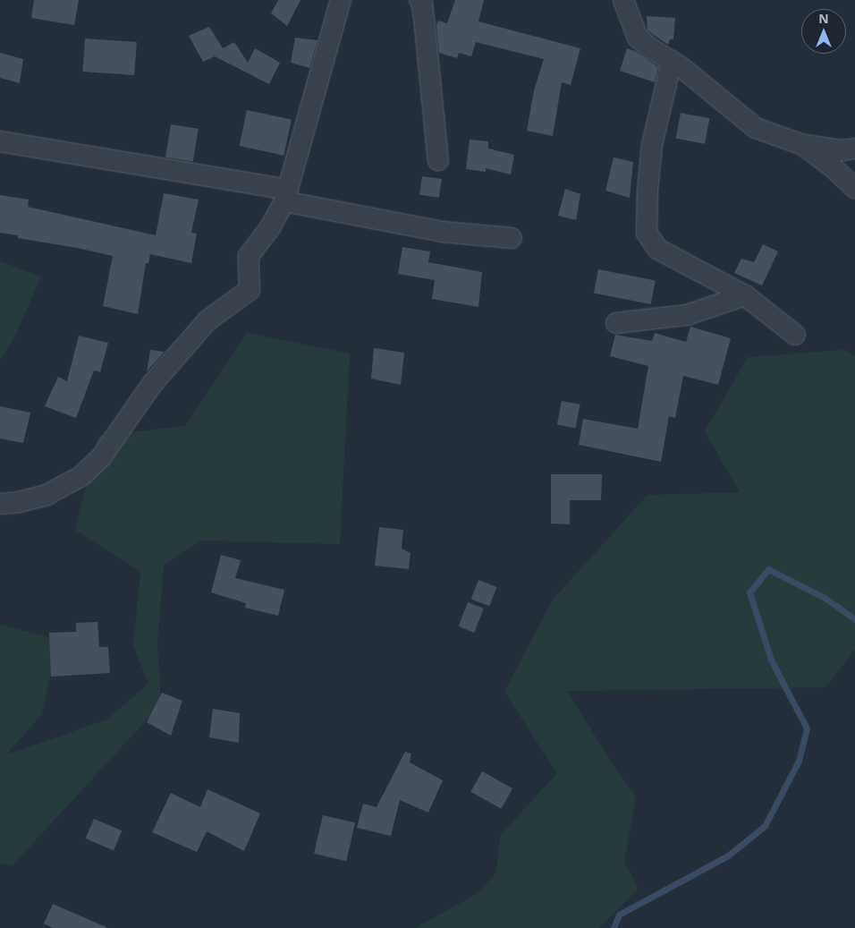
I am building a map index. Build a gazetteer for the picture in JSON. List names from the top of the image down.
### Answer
{
  "north": "top"
}
